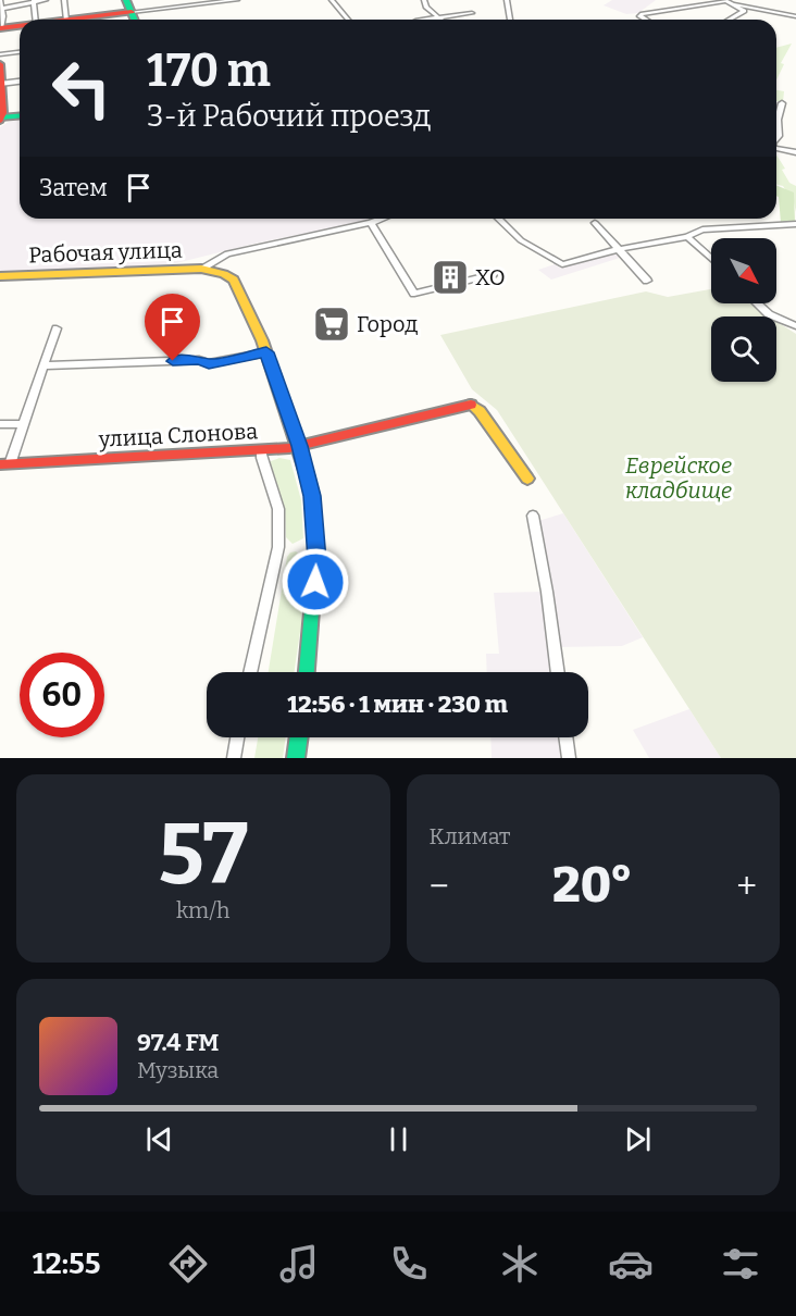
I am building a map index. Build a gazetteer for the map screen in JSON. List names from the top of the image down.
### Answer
{
  "streets": {
    "main road": ["Рабочая улица", "улица Слонова"]
  },
  "parks": ["Еврейское кладбище"],
  "places": {
    "building": ["ХО"],
    "supermarket": ["Город"]
  },
  "north": "bottom right",
  "page": {
    "turn": ["170 m", "3-й Рабочий проезд"],
    "then": "Затем",
    "limit": "60",
    "trip": "12:56 · 1 мин · 230 m",
    "tile": [
      ["57", "km/h"],
      "Климат"
    ],
    "heat": ["−", "20°", "+"],
    "song": ["97.4 FM", "Музыка"],
    "tabs": "12:55"
  }
}
